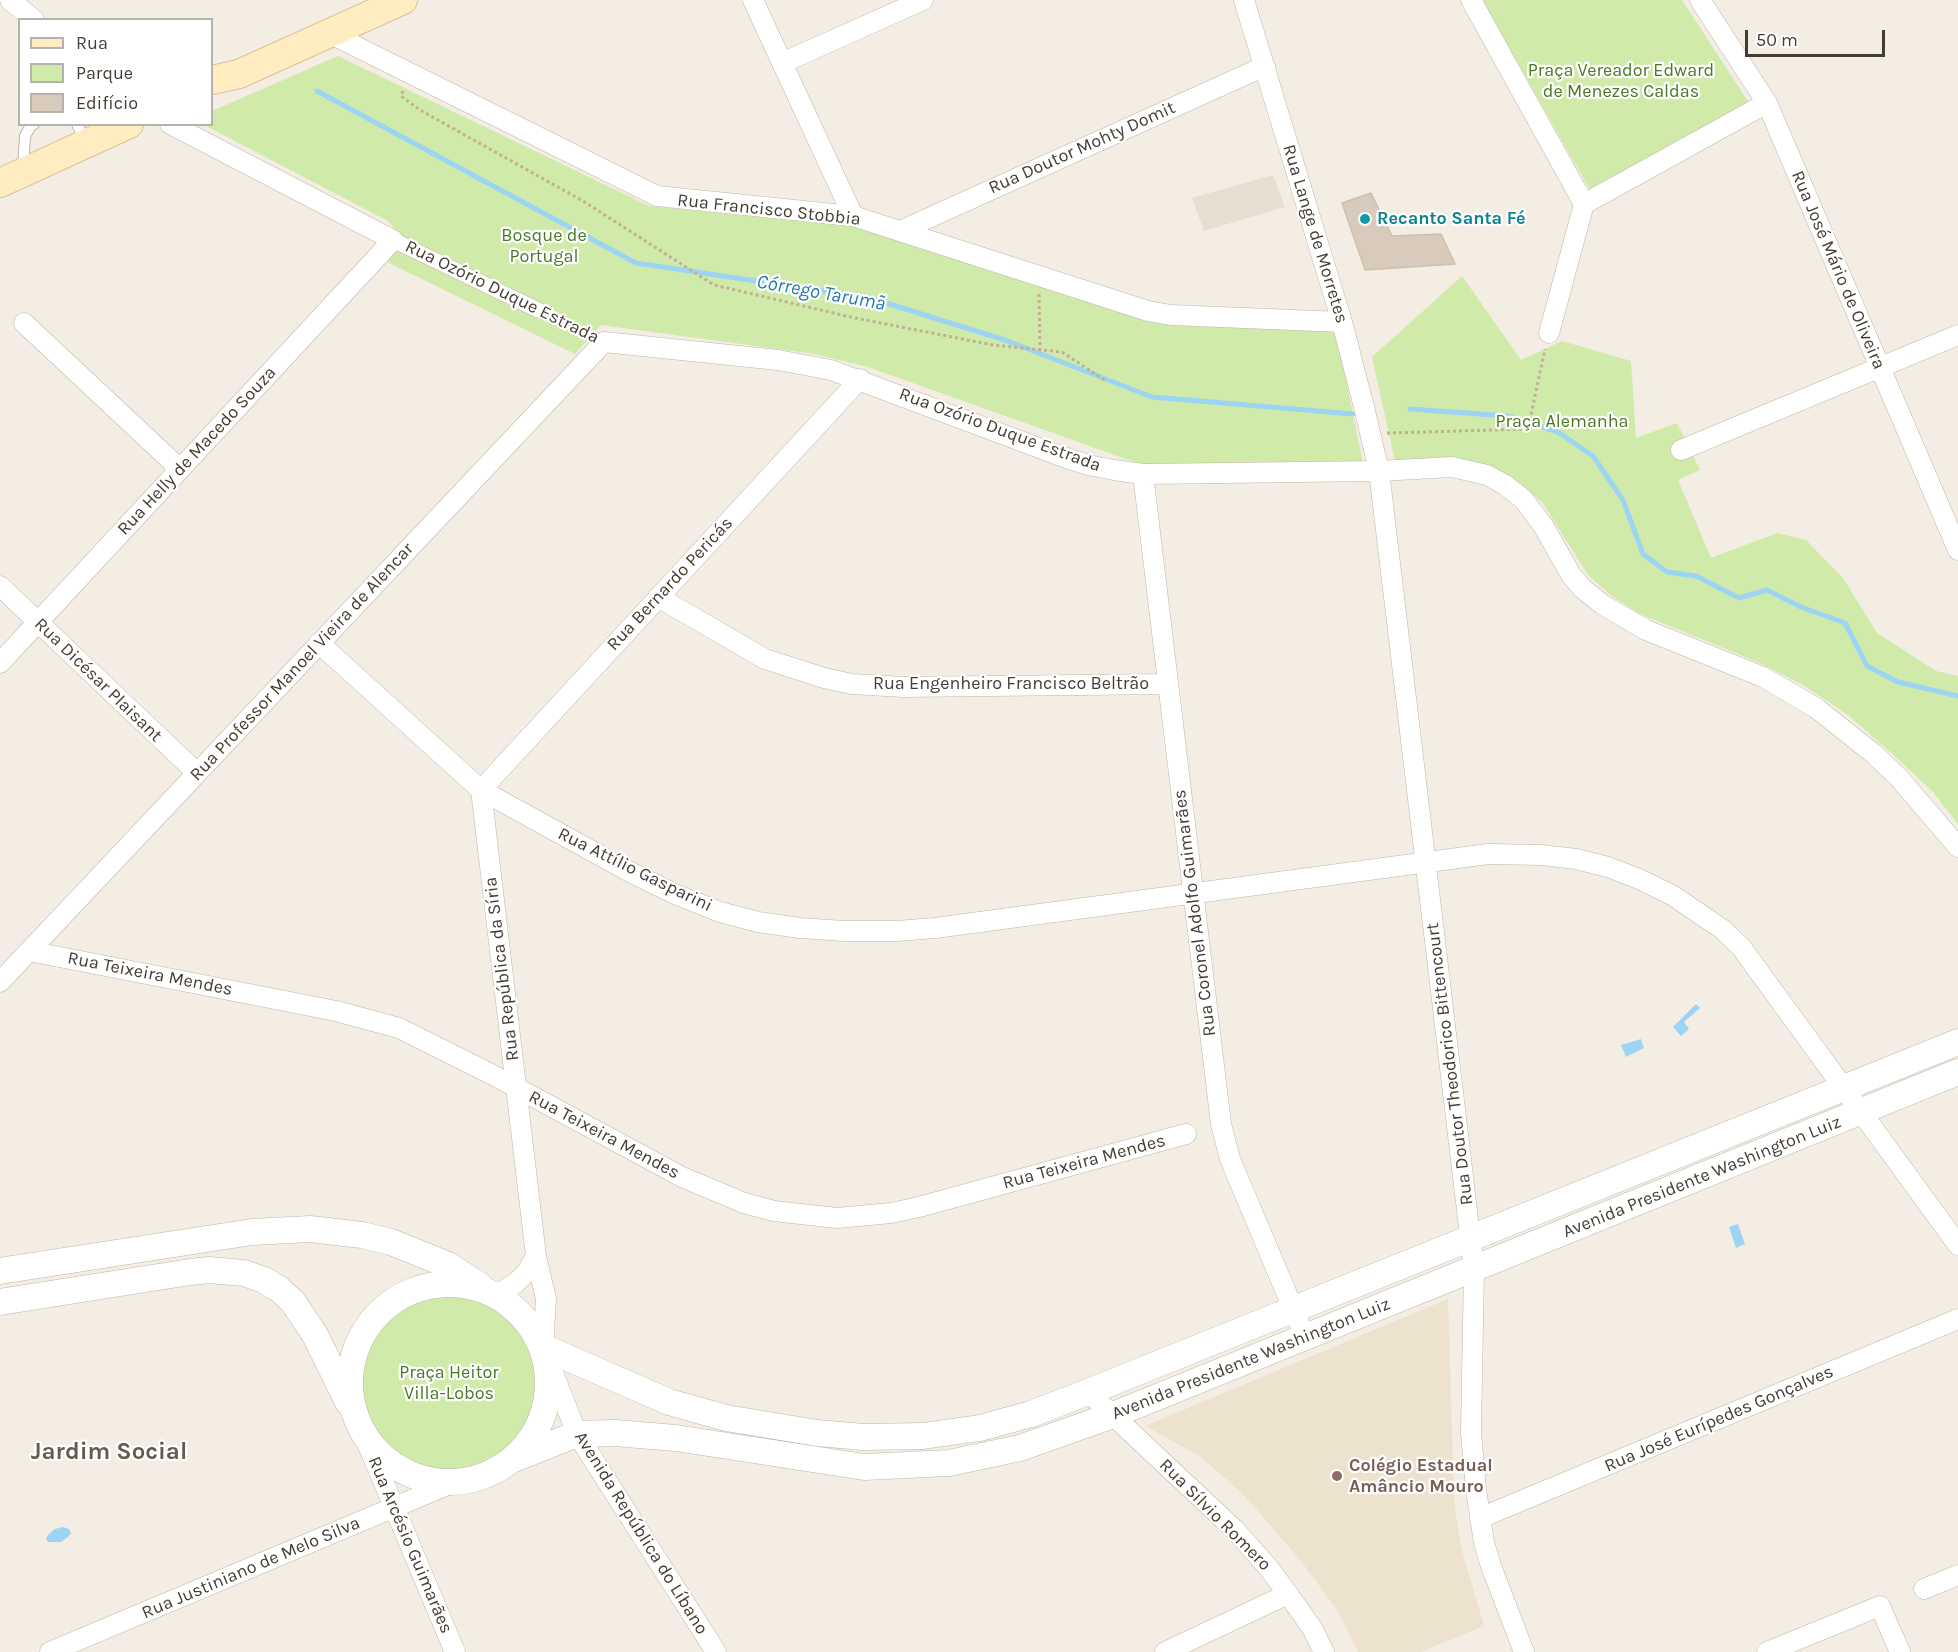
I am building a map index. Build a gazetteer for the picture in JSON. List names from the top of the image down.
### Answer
{
  "streets": {
    "street": [
      "Rua Doutor Mohty Domit",
      "Rua Francisco Stobbia",
      "Rua Lange de Morretes",
      "Rua José Mário de Oliveira",
      "Rua Ozório Duque Estrada",
      "Rua Helly de Macedo Souza",
      "Rua Bernardo Pericás",
      "Rua Professor Manoel Vieira de Alencar",
      "Rua Dicésar Plaisant",
      "Rua Engenheiro Francisco Beltrão",
      "Rua Attílio Gasparini",
      "Rua Coronel Adolfo Guimarães",
      "Rua República da Síria",
      "Rua Teixeira Mendes",
      "Rua Doutor Theodorico Bittencourt",
      "Avenida Presidente Washington Luiz",
      "Rua José Eurípedes Gonçalves",
      "Rua Sílvio Romero",
      "Avenida República do Líbano",
      "Rua Arcésio Guimarães",
      "Rua Justiniano de Melo Silva"
    ]
  },
  "crossings": [
    ["Rua Doutor Mohty Domit", "Rua Francisco Stobbia"],
    ["Rua Doutor Mohty Domit", "Rua Lange de Morretes"],
    ["Rua Francisco Stobbia", "Rua Lange de Morretes"],
    ["Rua Lange de Morretes", "Rua Ozório Duque Estrada"],
    ["Rua Lange de Morretes", "Rua Doutor Theodorico Bittencourt"],
    ["Rua Ozório Duque Estrada", "Rua Helly de Macedo Souza"],
    ["Rua Ozório Duque Estrada", "Rua Bernardo Pericás"],
    ["Rua Ozório Duque Estrada", "Rua Professor Manoel Vieira de Alencar"],
    ["Rua Ozório Duque Estrada", "Rua Coronel Adolfo Guimarães"],
    ["Rua Ozório Duque Estrada", "Rua Doutor Theodorico Bittencourt"],
    ["Rua Helly de Macedo Souza", "Rua Dicésar Plaisant"],
    ["Rua Bernardo Pericás", "Rua Engenheiro Francisco Beltrão"],
    ["Rua Bernardo Pericás", "Rua Attílio Gasparini"],
    ["Rua Bernardo Pericás", "Rua República da Síria"],
    ["Rua Professor Manoel Vieira de Alencar", "Rua Dicésar Plaisant"],
    ["Rua Professor Manoel Vieira de Alencar", "Rua Attílio Gasparini"],
    ["Rua Professor Manoel Vieira de Alencar", "Rua Teixeira Mendes"],
    ["Rua Engenheiro Francisco Beltrão", "Rua Coronel Adolfo Guimarães"],
    ["Rua Attílio Gasparini", "Rua Coronel Adolfo Guimarães"],
    ["Rua Attílio Gasparini", "Rua República da Síria"],
    ["Rua Attílio Gasparini", "Rua Doutor Theodorico Bittencourt"],
    ["Rua Attílio Gasparini", "Avenida Presidente Washington Luiz"],
    ["Rua Coronel Adolfo Guimarães", "Avenida Presidente Washington Luiz"],
    ["Rua República da Síria", "Rua Teixeira Mendes"],
    ["Rua República da Síria", "Avenida Presidente Washington Luiz"],
    ["Rua República da Síria", "Avenida República do Líbano"],
    ["Rua República da Síria", "Rua Arcésio Guimarães"],
    ["Rua República da Síria", "Rua Justiniano de Melo Silva"],
    ["Rua Doutor Theodorico Bittencourt", "Avenida Presidente Washington Luiz"],
    ["Rua Doutor Theodorico Bittencourt", "Rua José Eurípedes Gonçalves"],
    ["Avenida Presidente Washington Luiz", "Rua Sílvio Romero"],
    ["Avenida Presidente Washington Luiz", "Avenida República do Líbano"],
    ["Avenida Presidente Washington Luiz", "Rua Arcésio Guimarães"],
    ["Avenida Presidente Washington Luiz", "Rua Justiniano de Melo Silva"],
    ["Avenida República do Líbano", "Rua Arcésio Guimarães"],
    ["Avenida República do Líbano", "Rua Justiniano de Melo Silva"],
    ["Rua Arcésio Guimarães", "Rua Justiniano de Melo Silva"]
  ],
  "districts": ["Jardim Social"],
  "water": ["Córrego Tarumã"],
  "parks": [
    "Praça Vereador Edward de Menezes Caldas",
    "Bosque de Portugal",
    "Praça Alemanha",
    "Praça Heitor Villa-Lobos"
  ],
  "places": ["Recanto Santa Fé", "Colégio Estadual Amâncio Mouro"],
  "legend": ["Rua", "Parque", "Edifício"],
  "scale_bar": "50 m"
}
